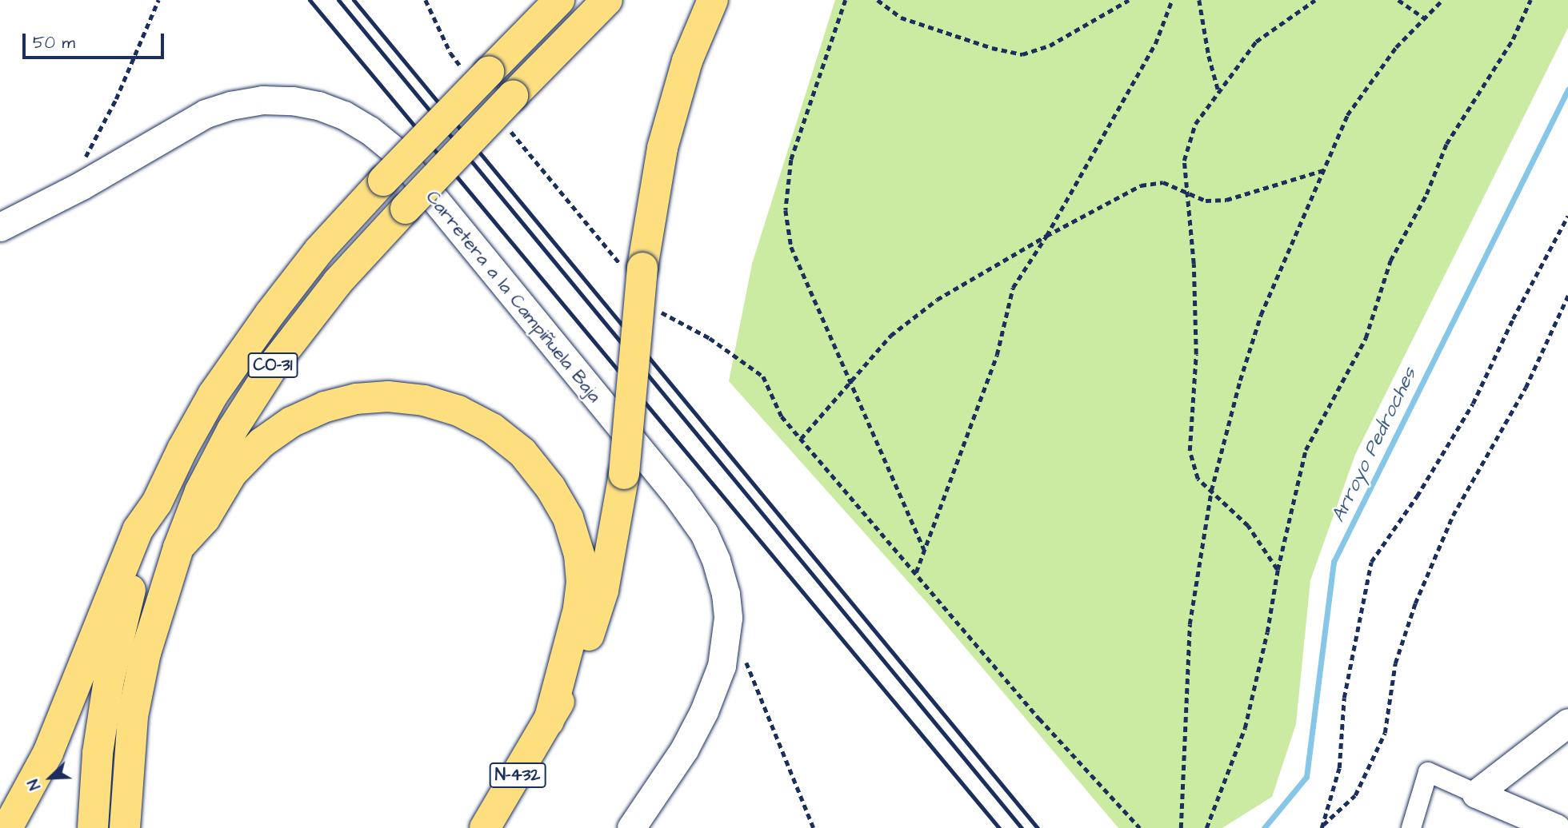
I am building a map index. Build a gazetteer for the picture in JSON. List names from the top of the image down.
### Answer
{
  "streets": {
    "highway": ["CO-31", "N-432"],
    "street": ["Carretera a la Campiñuela Baja"]
  },
  "water": ["Arroyo Pedroches"],
  "scale_bar": "50 m",
  "north": "bottom left"
}
